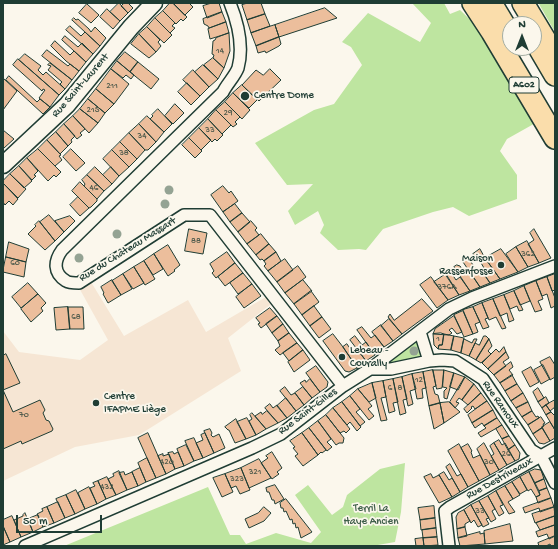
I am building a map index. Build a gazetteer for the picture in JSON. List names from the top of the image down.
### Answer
{
  "streets": {
    "highway": ["A602"],
    "street": [
      "Rue Saint-Laurent",
      "Rue du Château Massart",
      "Rue Ramoux",
      "Rue Saint-Gilles",
      "Rue Destriveaux"
    ]
  },
  "crossings": [
    ["Rue du Château Massart", "Rue Saint-Gilles"],
    ["Rue Ramoux", "Rue Saint-Gilles"],
    ["Rue Ramoux", "Rue Destriveaux"]
  ],
  "parks": ["Terril La Haye Ancien"],
  "places": [
    "Centre Dome",
    "Maison Rassenfosse",
    "Lebeau - Courally",
    "Centre IFAPME Liège"
  ],
  "house_numbers": [
    "14",
    "211",
    "215",
    "29",
    "33",
    "34",
    "38",
    "46",
    "88",
    "362",
    "60",
    "376A",
    "68",
    "1",
    "12",
    "6",
    "8",
    "70",
    "26",
    "420",
    "30",
    "321",
    "323",
    "432",
    "33"
  ],
  "scale_bar": "50 m",
  "north": "top"
}
